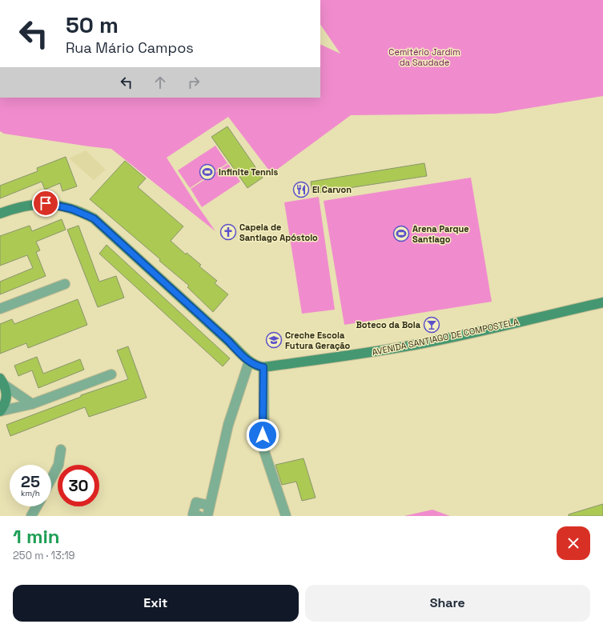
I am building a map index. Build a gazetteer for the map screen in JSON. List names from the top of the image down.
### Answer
{
  "streets": {
    "main road": ["AVENIDA SANTIAGO DE COMPOSTELA"]
  },
  "parks": ["Cemitério Jardim da Saudade"],
  "places": {
    "sports": ["Infinite Tennis", "Arena Parque Santiago"],
    "restaurant": ["El Carvon"],
    "church": ["Capela de Santiago Apóstolo"],
    "bar": ["Boteco da Bola"],
    "school or university": ["Creche Escola Futura Geração"]
  },
  "page": {
    "turn": ["50 m", "Rua Mário Campos"],
    "speed": "25 km/h",
    "limit": "30",
    "heading": ["1 min", "250 m · 13:19"],
    "buttons": ["Exit", "Share"]
  }
}
